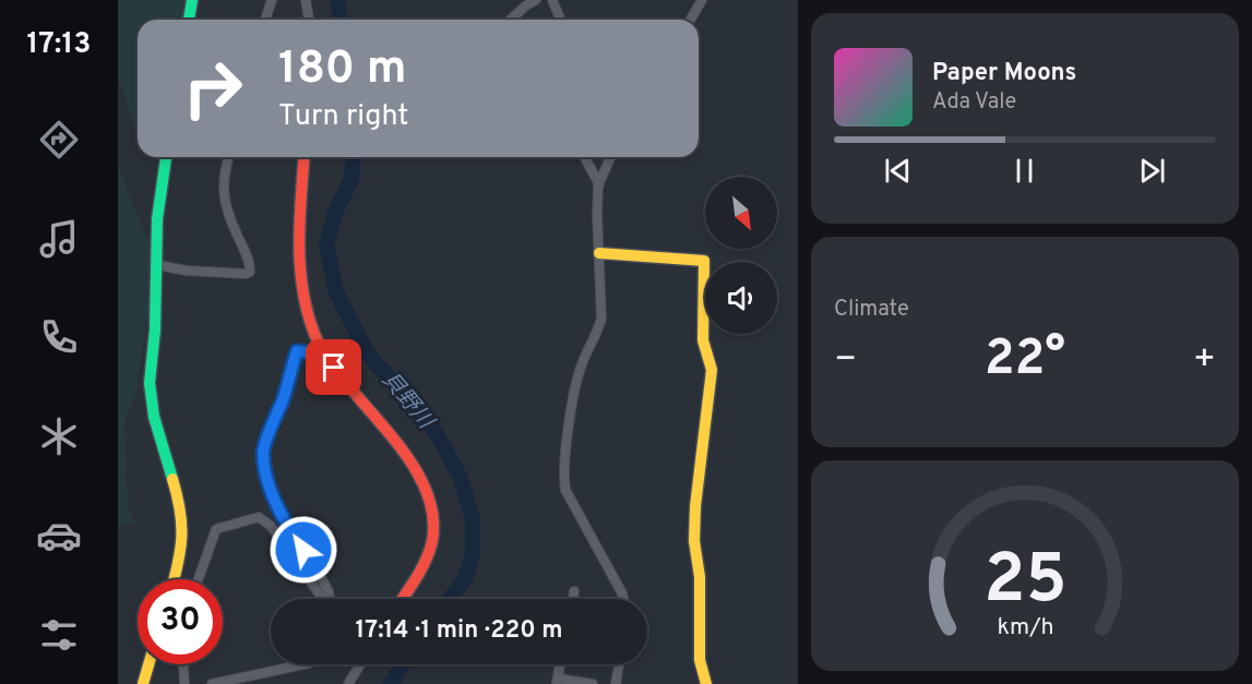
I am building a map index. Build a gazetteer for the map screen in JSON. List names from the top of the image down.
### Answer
{
  "water": ["貝野川"],
  "north": "bottom right",
  "page": {
    "tabs": "17:13",
    "turn": ["180 m", "Turn right"],
    "song": ["Paper Moons", "Ada Vale"],
    "tile": "Climate",
    "heat": ["−", "22°", "+"],
    "limit": "30",
    "trip": "17:14 · 1 min · 220 m",
    "gauge": ["25", "km/h"]
  }
}
